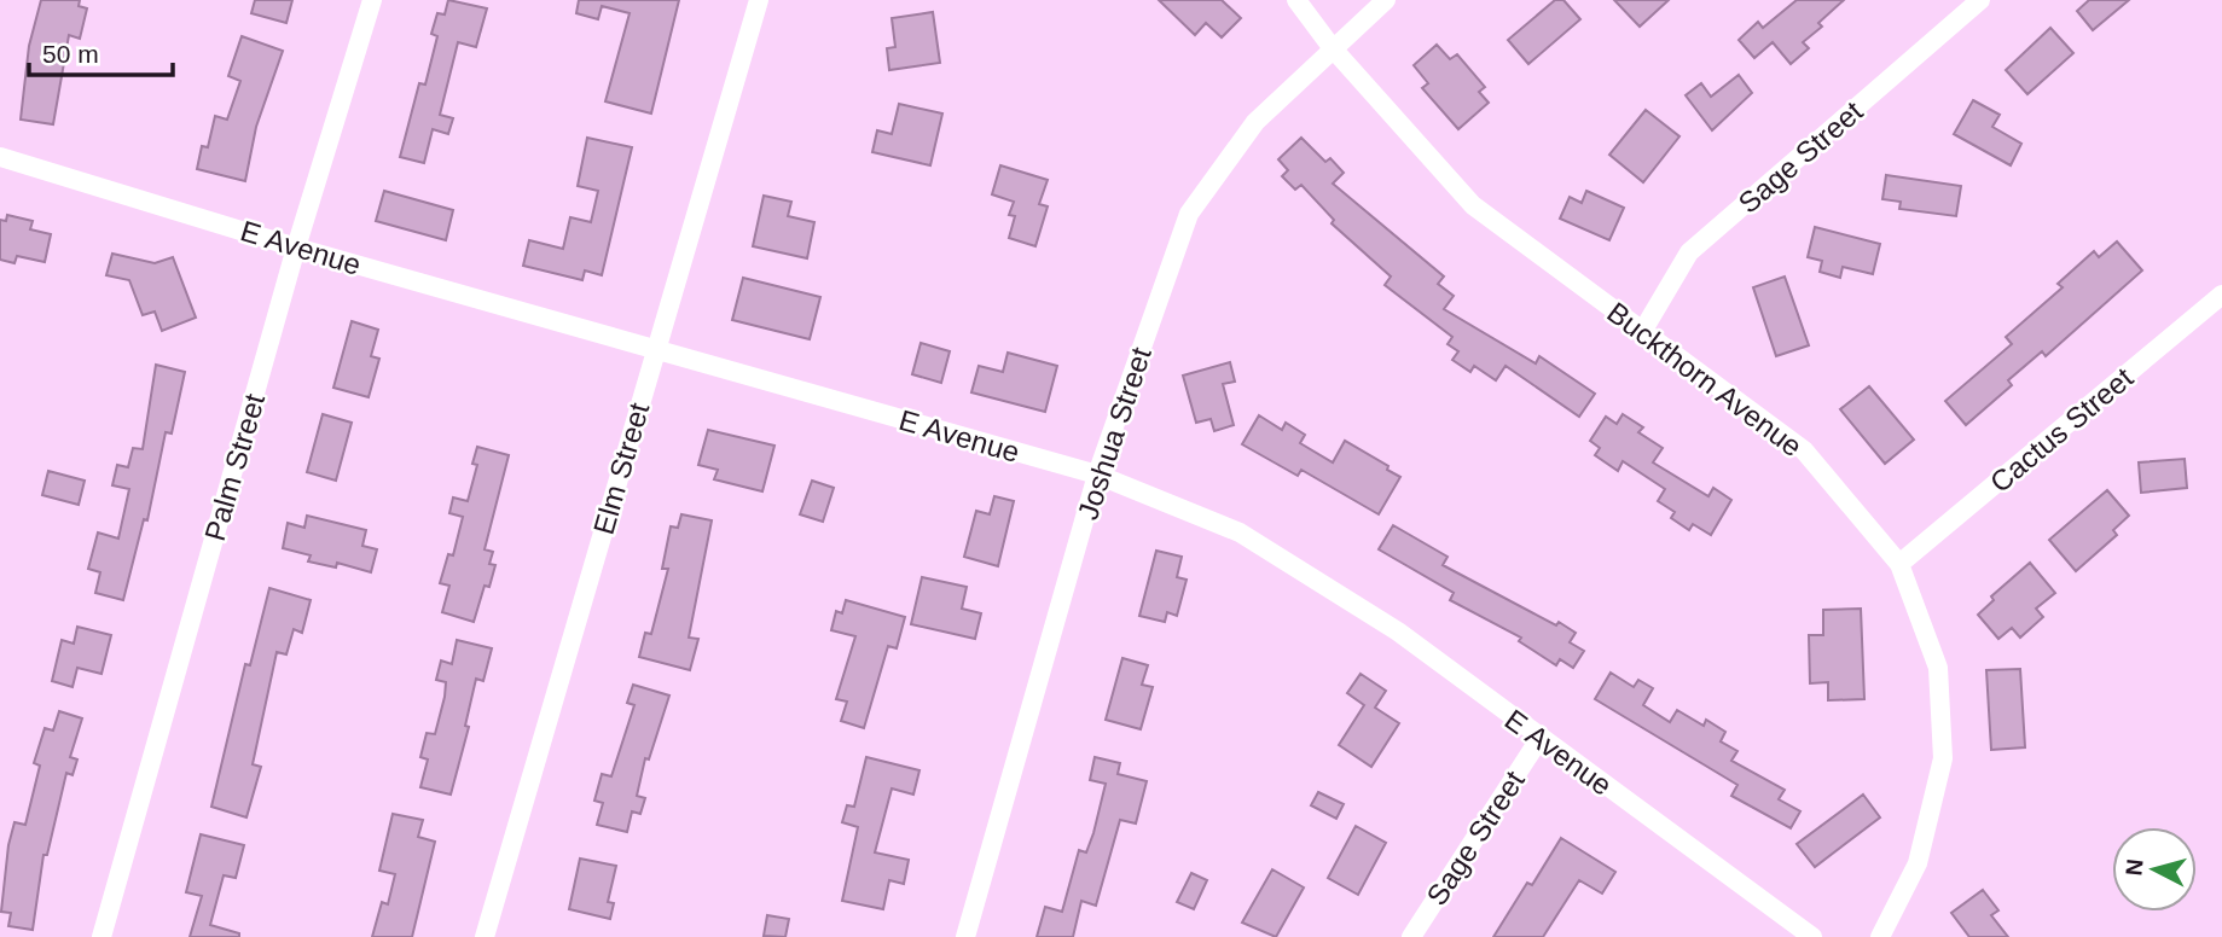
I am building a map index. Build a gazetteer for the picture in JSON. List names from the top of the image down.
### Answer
{
  "streets": {
    "street": [
      "Sage Street",
      "E Avenue",
      "Buckthorn Avenue",
      "Cactus Street",
      "Joshua Street",
      "Palm Street",
      "Elm Street"
    ]
  },
  "crossings": [
    ["Sage Street", "E Avenue"],
    ["Sage Street", "Buckthorn Avenue"],
    ["E Avenue", "Joshua Street"],
    ["E Avenue", "Palm Street"],
    ["E Avenue", "Elm Street"],
    ["Buckthorn Avenue", "Cactus Street"],
    ["Buckthorn Avenue", "Joshua Street"]
  ],
  "scale_bar": "50 m",
  "north": "left"
}
